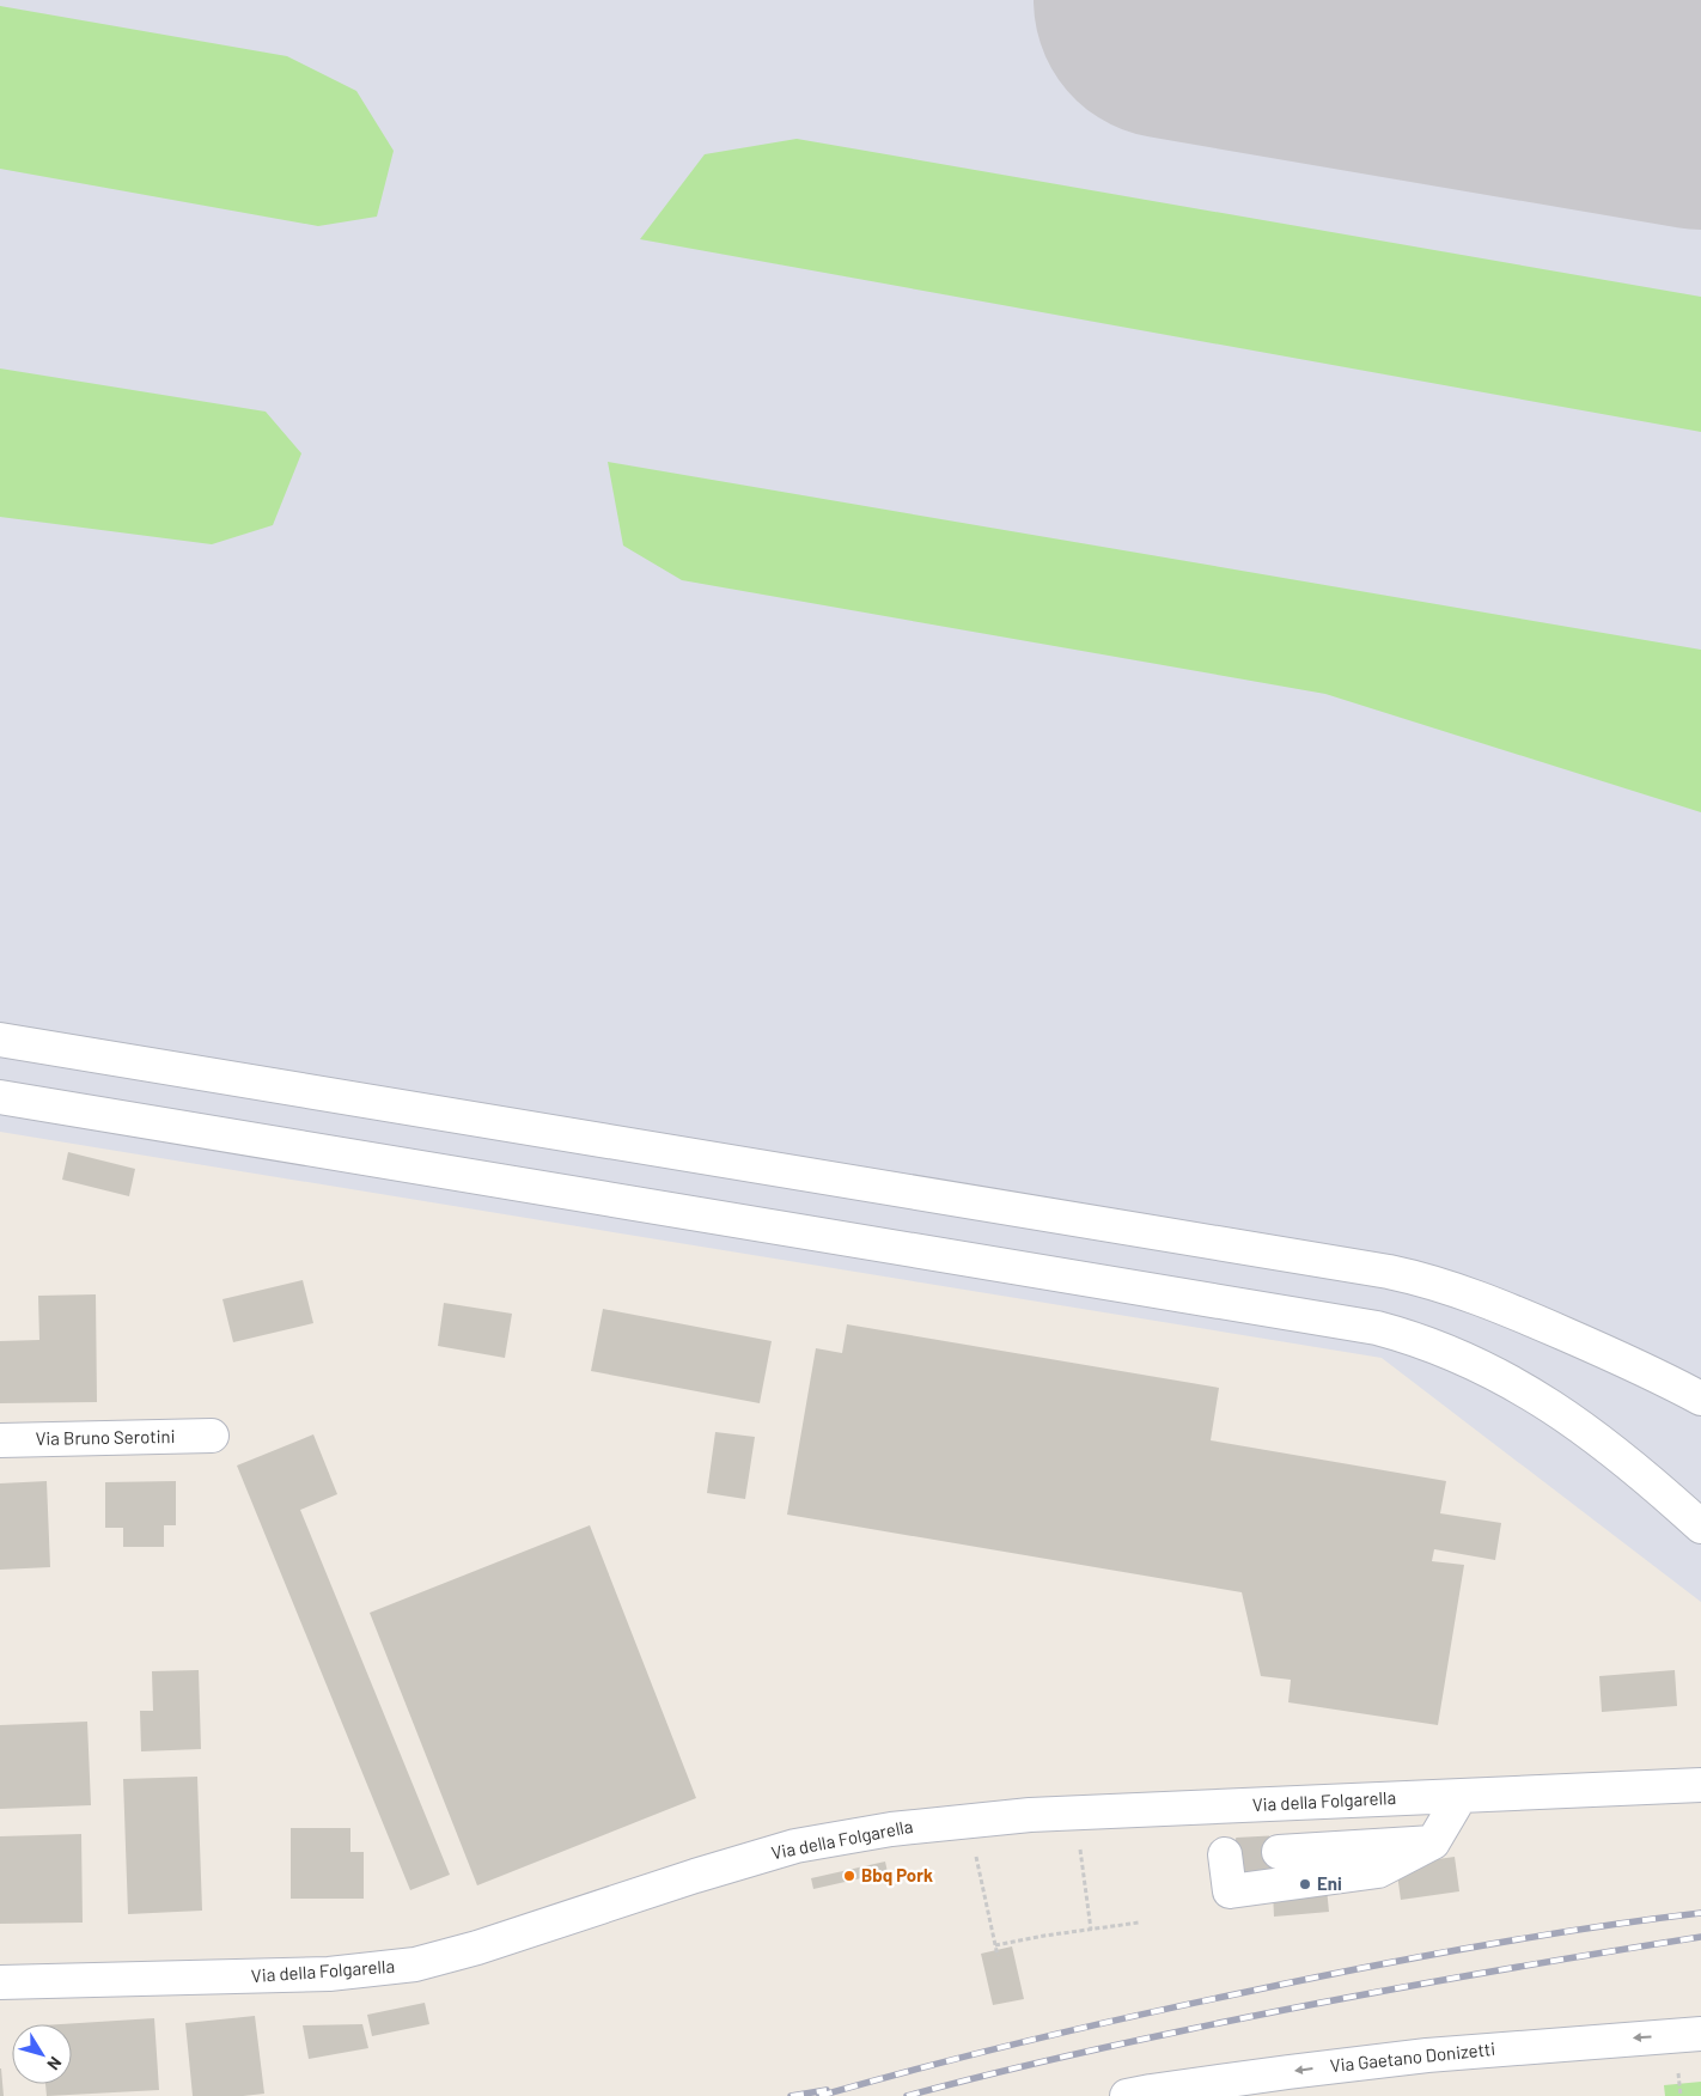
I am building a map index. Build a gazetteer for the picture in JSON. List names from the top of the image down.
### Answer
{
  "streets": {
    "street": ["Via Bruno Serotini", "Via della Folgarella", "Via Gaetano Donizetti"]
  },
  "one_way": ["Via Gaetano Donizetti"],
  "places": ["Bbq Pork", "Eni"],
  "north": "bottom right"
}
